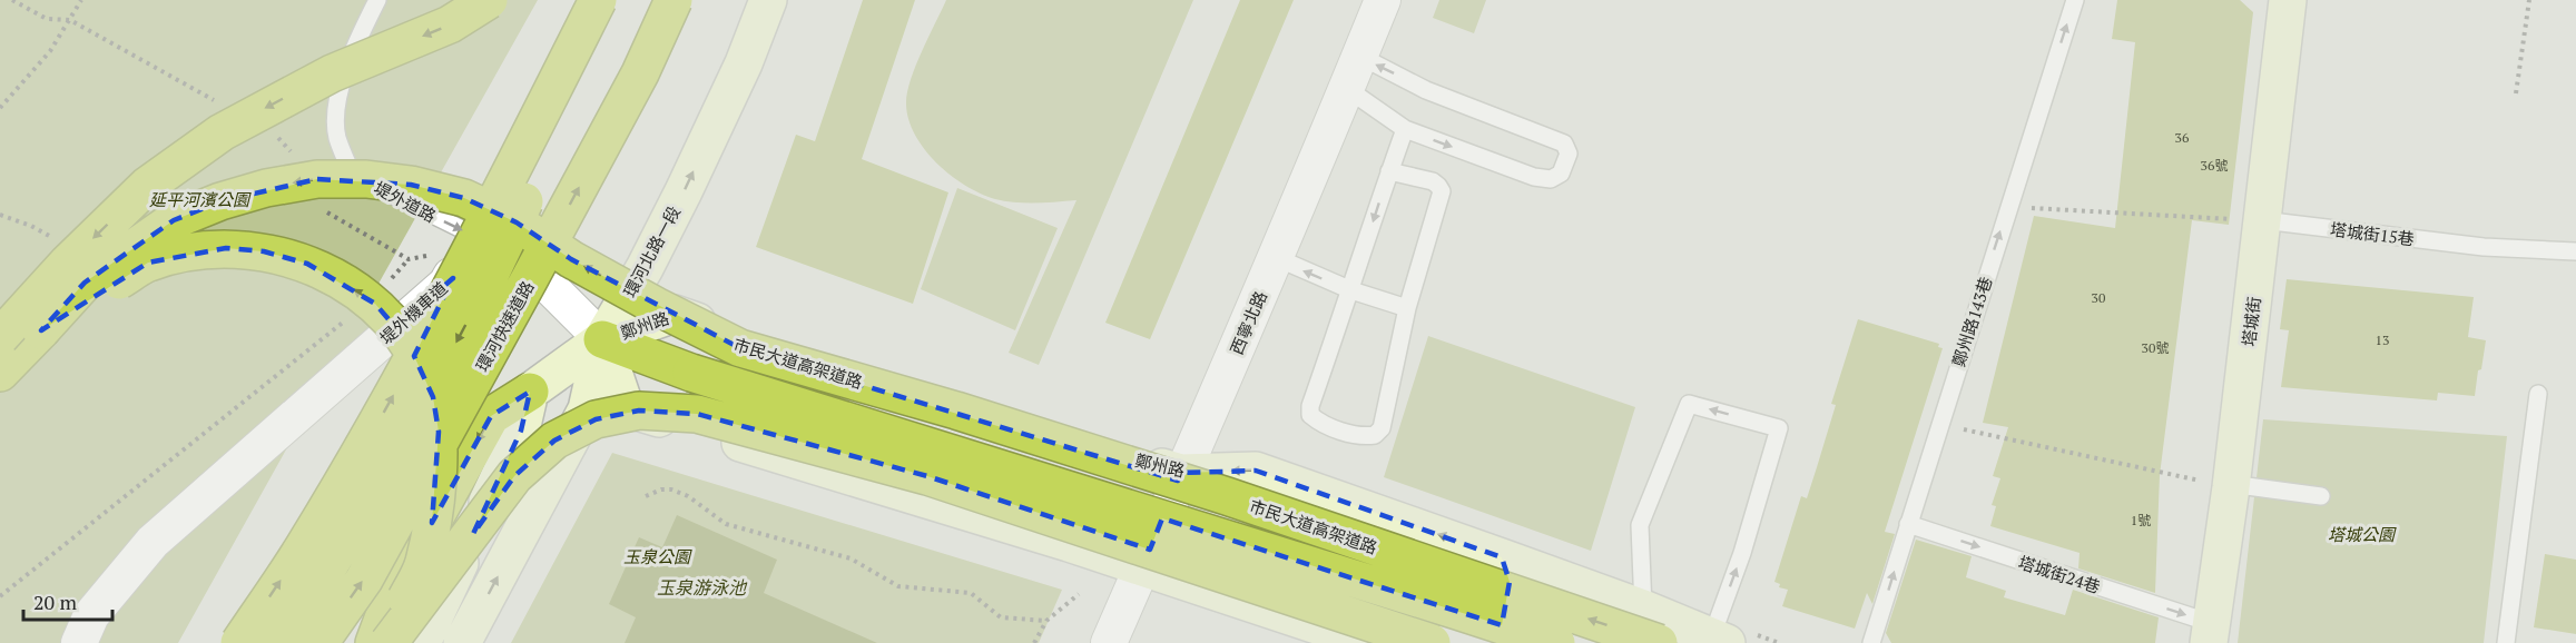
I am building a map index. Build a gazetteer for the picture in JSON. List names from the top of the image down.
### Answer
{
  "streets": {
    "highway": ["環河快速道路", "市民大道高架道路"],
    "street": [
      "堤外道路",
      "環河北路一段",
      "堤外機車道",
      "塔城街",
      "西寧北路",
      "鄭州路"
    ],
    "lane": ["塔城街15巷", "鄭州路143巷", "塔城街24巷"]
  },
  "crossings": [
    ["堤外道路", "環河北路一段"],
    ["堤外道路", "堤外機車道"],
    ["堤外道路", "鄭州路"],
    ["塔城街15巷", "塔城街"],
    ["環河北路一段", "鄭州路"],
    ["鄭州路143巷", "塔城街24巷"],
    ["塔城街", "塔城街24巷"],
    ["西寧北路", "鄭州路"]
  ],
  "one_way": ["鄭州路143巷", "塔城街24巷"],
  "water": ["玉泉游泳池"],
  "parks": ["延平河濱公園", "塔城公園", "玉泉公園"],
  "house_numbers": [
    "36",
    "36號",
    "30",
    "13",
    "30號",
    "1號"
  ],
  "scale_bar": "20 m"
}
